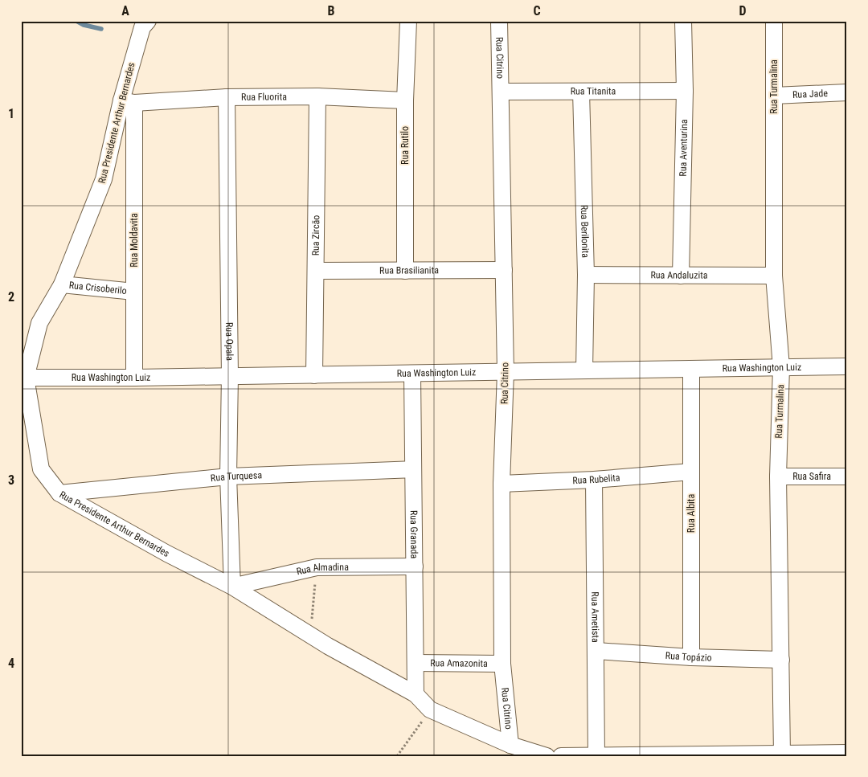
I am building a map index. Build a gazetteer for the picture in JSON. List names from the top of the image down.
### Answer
{
  "streets": {
    "street": [
      "Rua Citrino",
      "Rua Turmalina",
      "Rua Titanita",
      "Rua Jade",
      "Rua Fluorita",
      "Rua Presidente Arthur Bernardes",
      "Rua Rutilo",
      "Rua Aventurina",
      "Rua Berilonita",
      "Rua Zircão",
      "Rua Moldavita",
      "Rua Brasilianita",
      "Rua Andaluzita",
      "Rua Crisoberilo",
      "Rua Opala",
      "Rua Washington Luiz",
      "Rua Turquesa",
      "Rua Safira",
      "Rua Rubelita",
      "Rua Albita",
      "Rua Granada",
      "Rua Almadina",
      "Rua Ametista",
      "Rua Topázio",
      "Rua Amazonita"
    ]
  },
  "crossings": [
    ["Rua Citrino", "Rua Titanita"],
    ["Rua Citrino", "Rua Presidente Arthur Bernardes"],
    ["Rua Citrino", "Rua Brasilianita"],
    ["Rua Citrino", "Rua Washington Luiz"],
    ["Rua Citrino", "Rua Rubelita"],
    ["Rua Citrino", "Rua Amazonita"],
    ["Rua Turmalina", "Rua Jade"],
    ["Rua Turmalina", "Rua Andaluzita"],
    ["Rua Turmalina", "Rua Washington Luiz"],
    ["Rua Turmalina", "Rua Safira"],
    ["Rua Turmalina", "Rua Topázio"],
    ["Rua Titanita", "Rua Aventurina"],
    ["Rua Titanita", "Rua Berilonita"],
    ["Rua Fluorita", "Rua Presidente Arthur Bernardes"],
    ["Rua Fluorita", "Rua Rutilo"],
    ["Rua Fluorita", "Rua Zircão"],
    ["Rua Fluorita", "Rua Moldavita"],
    ["Rua Fluorita", "Rua Opala"],
    ["Rua Presidente Arthur Bernardes", "Rua Moldavita"],
    ["Rua Presidente Arthur Bernardes", "Rua Crisoberilo"],
    ["Rua Presidente Arthur Bernardes", "Rua Opala"],
    ["Rua Presidente Arthur Bernardes", "Rua Washington Luiz"],
    ["Rua Presidente Arthur Bernardes", "Rua Turquesa"],
    ["Rua Presidente Arthur Bernardes", "Rua Granada"],
    ["Rua Presidente Arthur Bernardes", "Rua Almadina"],
    ["Rua Rutilo", "Rua Brasilianita"],
    ["Rua Aventurina", "Rua Andaluzita"],
    ["Rua Berilonita", "Rua Andaluzita"],
    ["Rua Berilonita", "Rua Washington Luiz"],
    ["Rua Zircão", "Rua Brasilianita"],
    ["Rua Zircão", "Rua Washington Luiz"],
    ["Rua Moldavita", "Rua Crisoberilo"],
    ["Rua Moldavita", "Rua Washington Luiz"],
    ["Rua Opala", "Rua Washington Luiz"],
    ["Rua Opala", "Rua Turquesa"],
    ["Rua Opala", "Rua Almadina"],
    ["Rua Washington Luiz", "Rua Albita"],
    ["Rua Washington Luiz", "Rua Granada"],
    ["Rua Turquesa", "Rua Granada"],
    ["Rua Rubelita", "Rua Albita"],
    ["Rua Rubelita", "Rua Ametista"],
    ["Rua Albita", "Rua Topázio"],
    ["Rua Granada", "Rua Almadina"],
    ["Rua Granada", "Rua Amazonita"],
    ["Rua Ametista", "Rua Topázio"]
  ],
  "grid": {
    "columns": [
      "A",
      "B",
      "C",
      "D"
    ],
    "rows": [
      "1",
      "2",
      "3",
      "4"
    ]
  }
}
